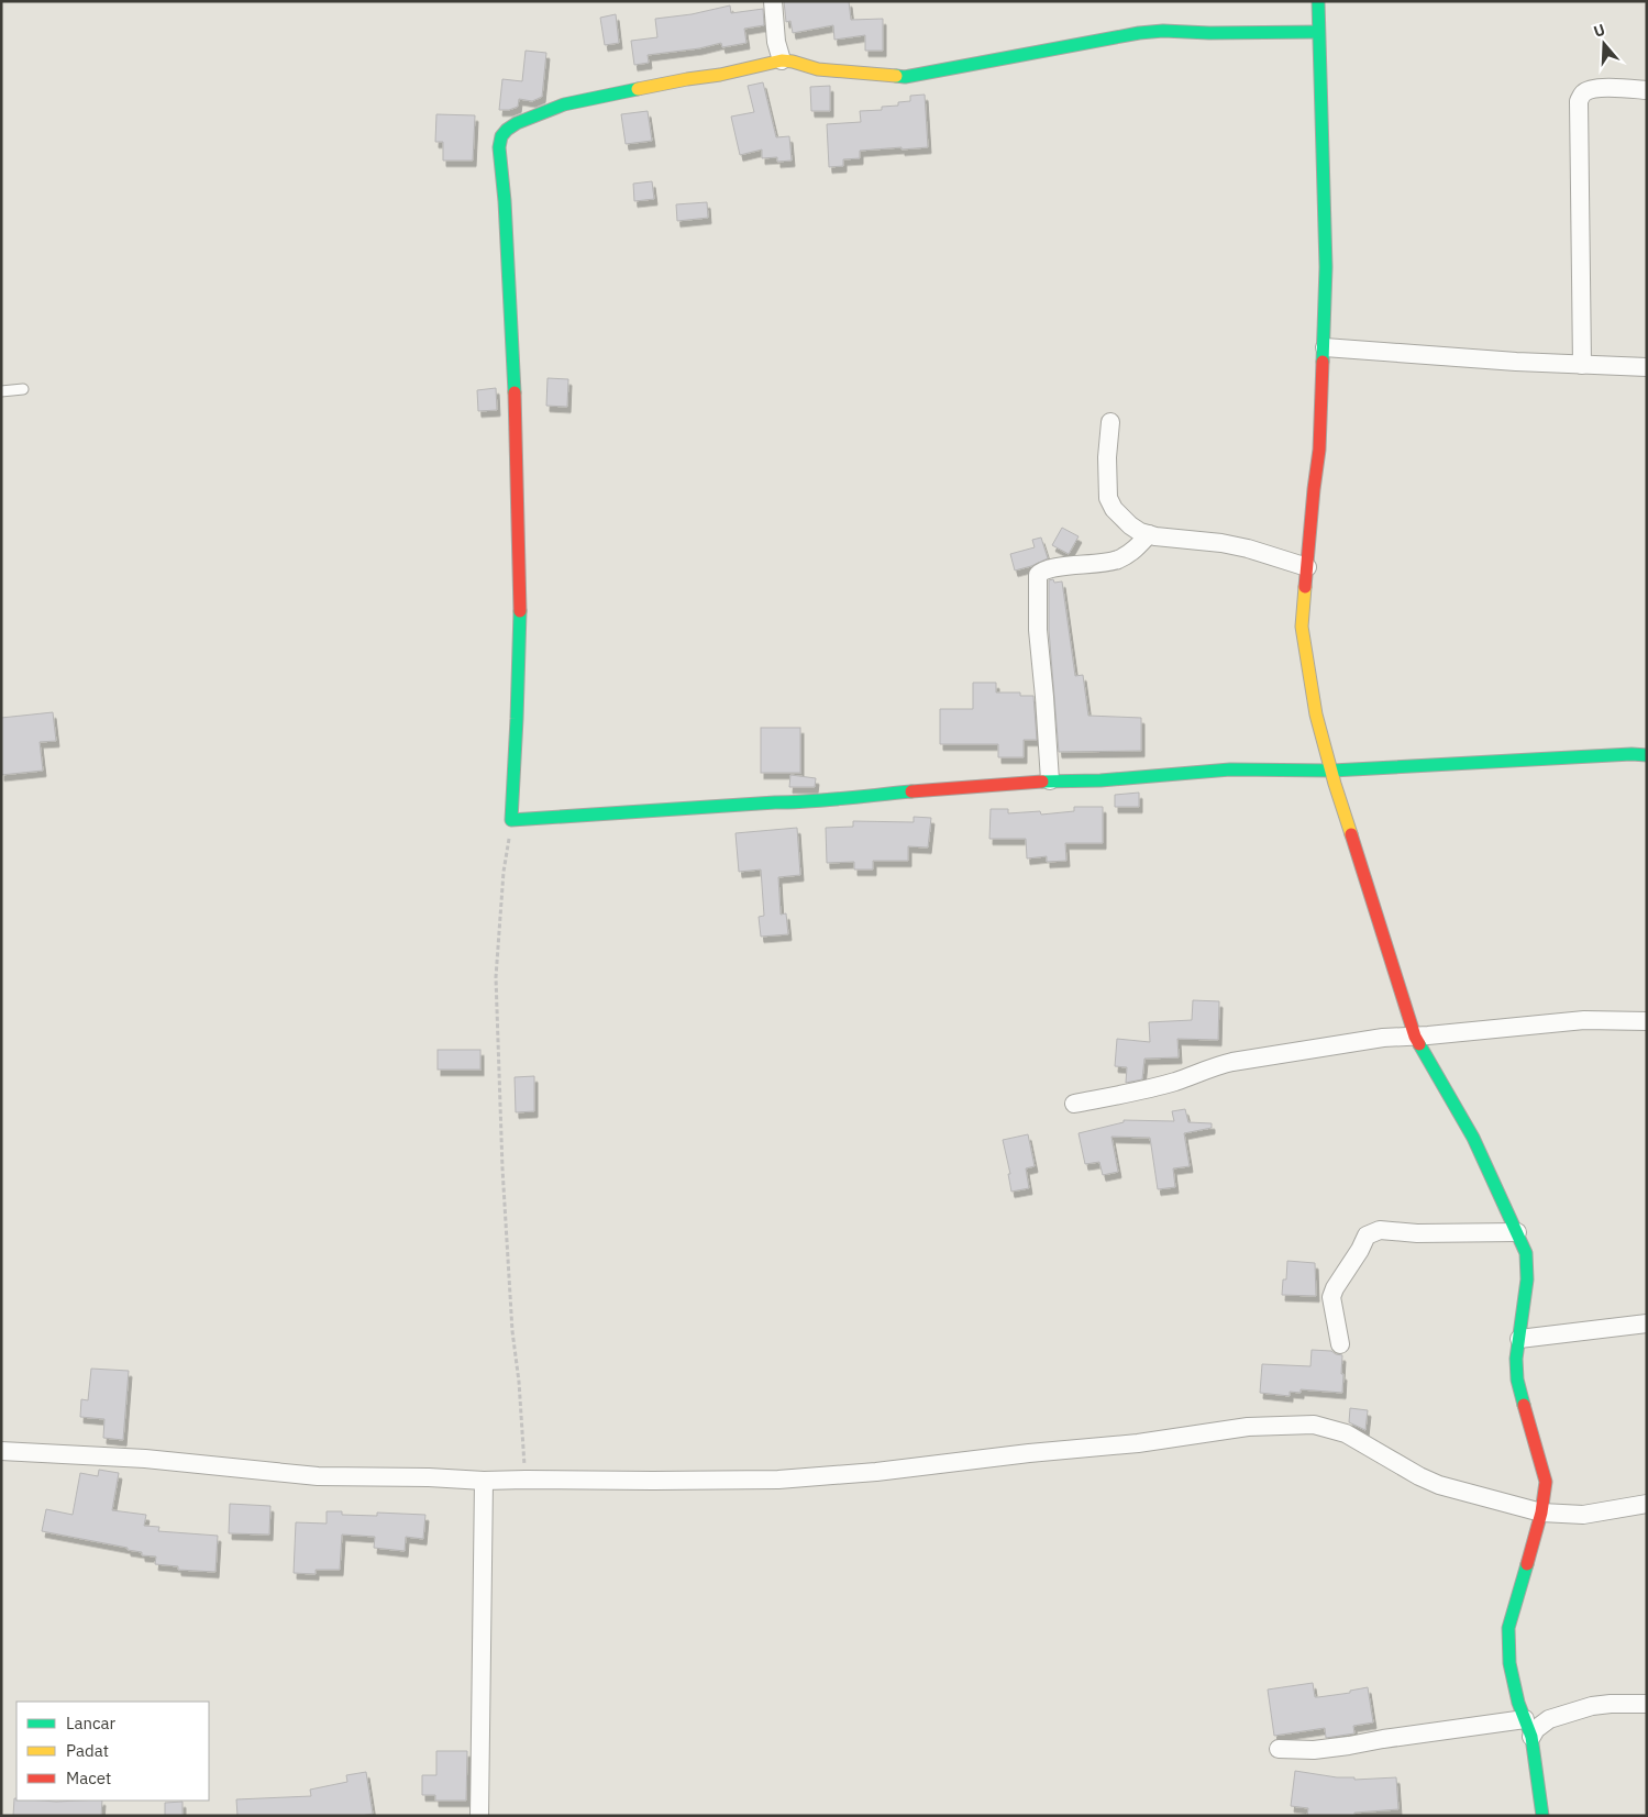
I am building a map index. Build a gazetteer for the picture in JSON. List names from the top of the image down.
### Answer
{
  "legend": ["Lancar", "Padat", "Macet"],
  "north": "top"
}
